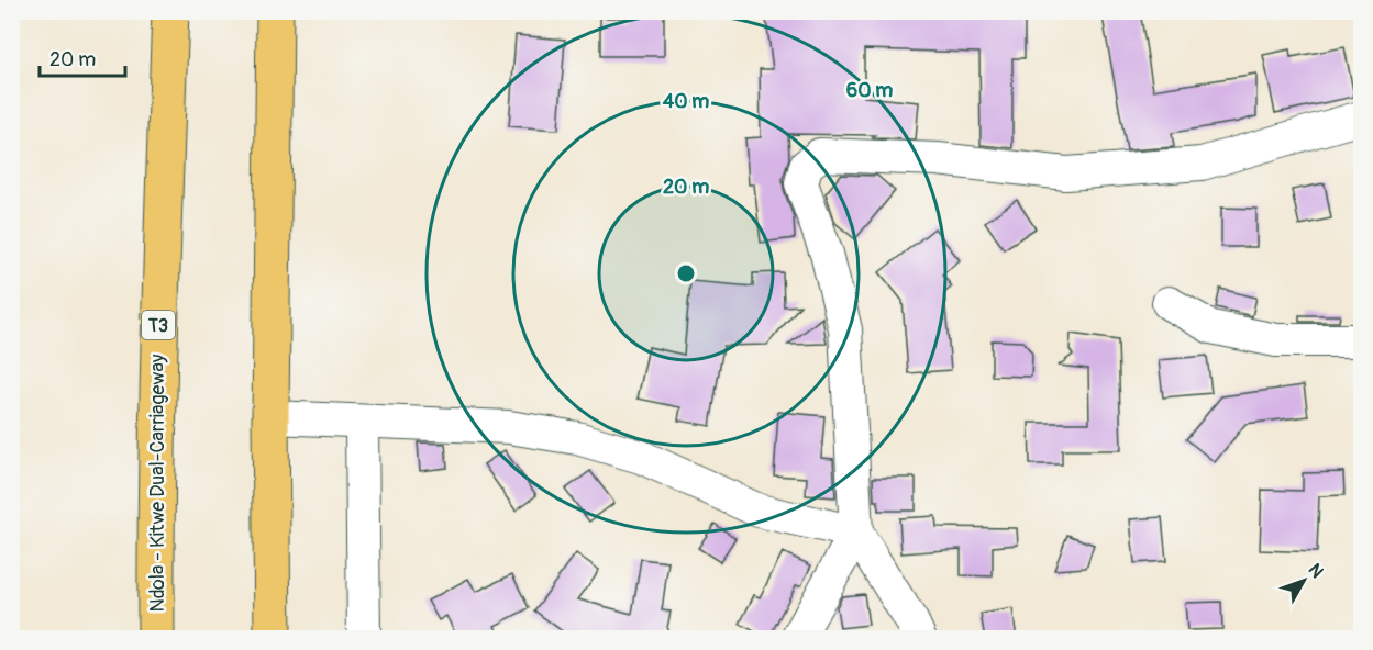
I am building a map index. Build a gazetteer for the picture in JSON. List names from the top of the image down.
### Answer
{
  "streets": {
    "highway": ["T3", "Ndola - Kitwe Dual-Carriageway"]
  },
  "scale_bar": "20 m",
  "north": "top right",
  "rings": ["60 m", "40 m", "20 m"]
}
